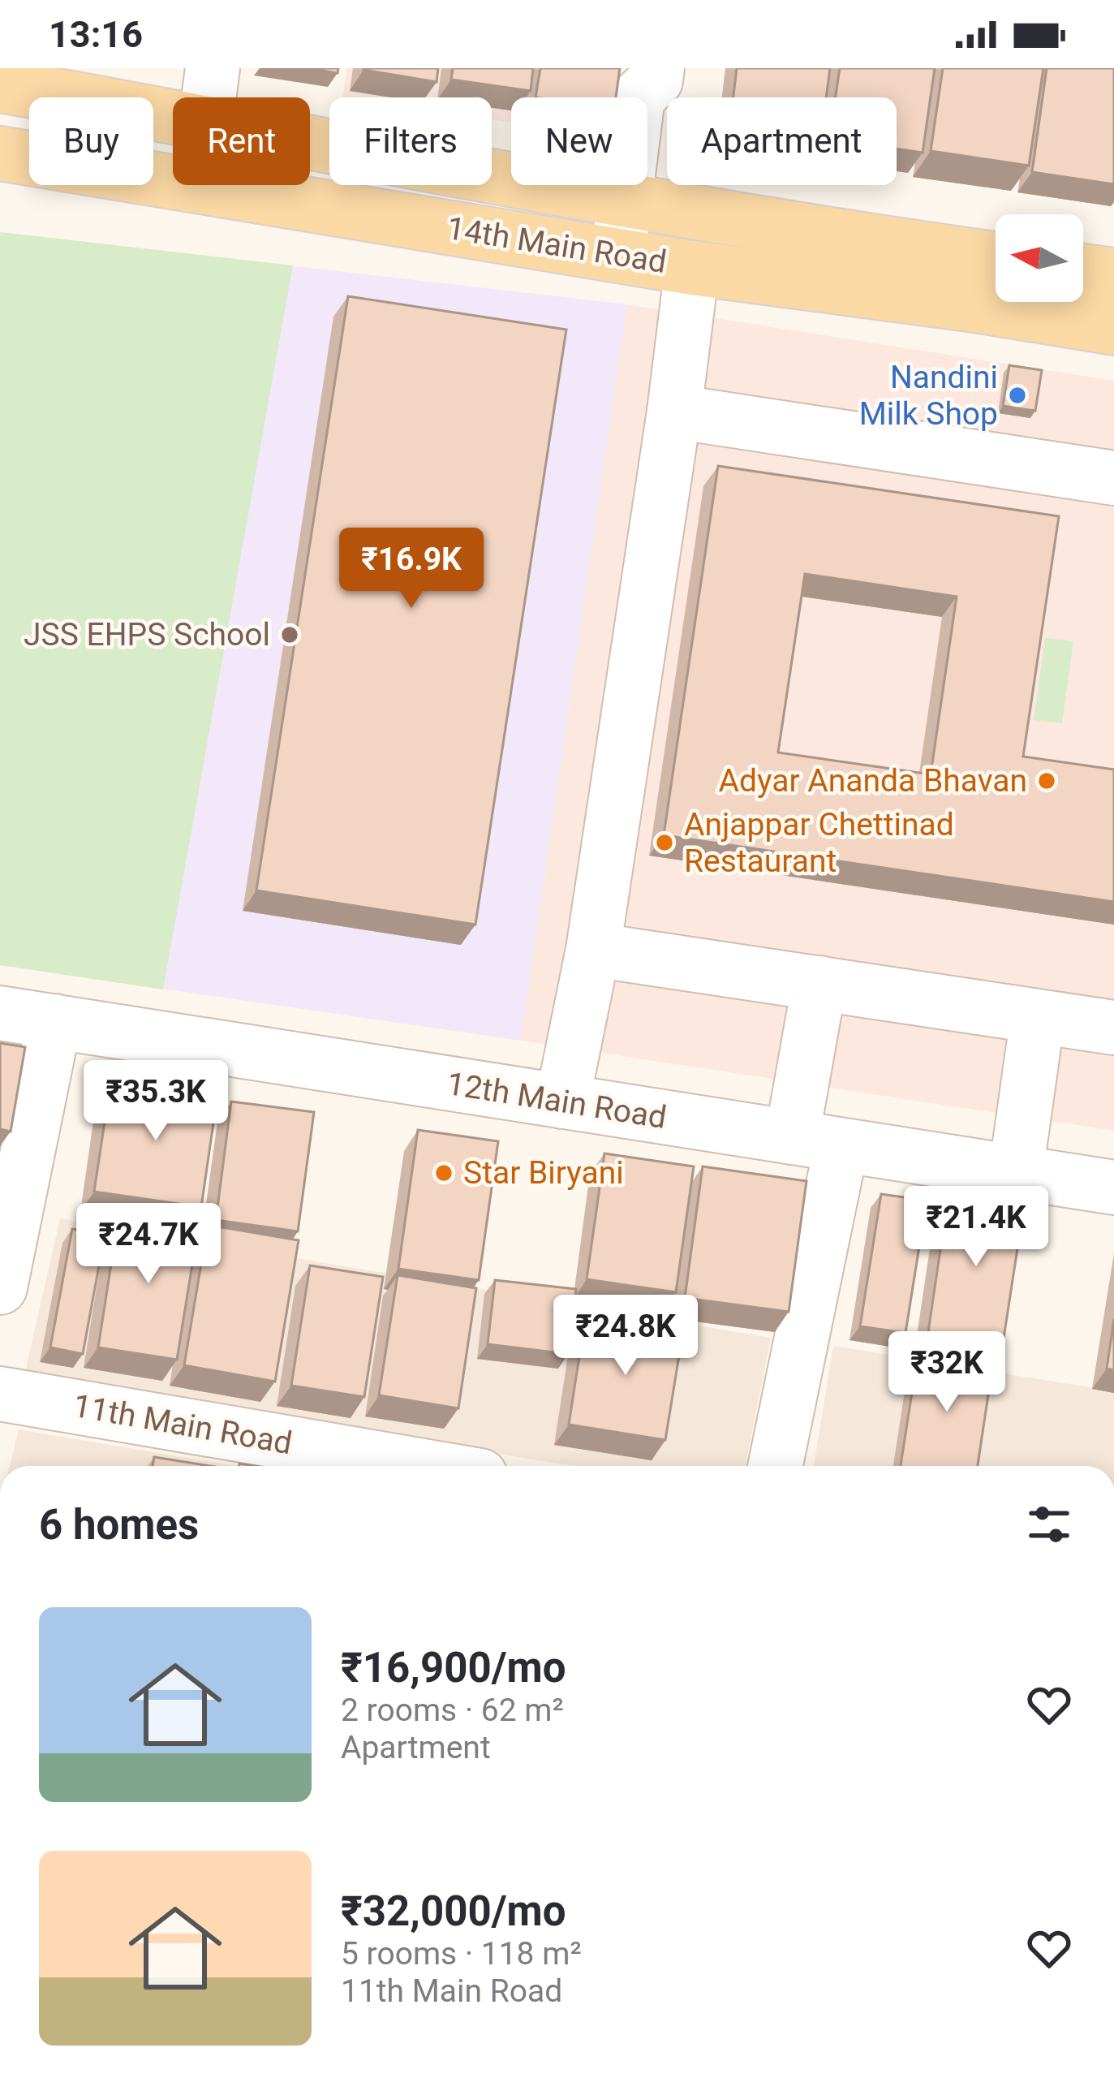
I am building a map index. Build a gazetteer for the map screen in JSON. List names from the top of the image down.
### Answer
{
  "streets": {
    "main road": ["14th Main Road"],
    "street": ["12th Main Road", "11th Main Road"]
  },
  "places": [
    "Nandini Milk Shop",
    "JSS EHPS School",
    "Adyar Ananda Bhavan",
    "Anjappar Chettinad Restaurant",
    "Star Biryani"
  ],
  "north": "left",
  "page": {
    "status": "13:16",
    "chip": [
      "Buy",
      "Rent",
      "Filters",
      "New",
      "Apartment"
    ],
    "price": [
      "₹16.9K",
      "₹35.3K",
      "₹21.4K",
      "₹24.7K",
      "₹24.8K",
      "₹32K"
    ],
    "heading": "6 homes",
    "list": [
      {
        "name": "₹16,900/mo",
        "note": "2 rooms · 62 m² · Apartment"
      },
      {
        "name": "₹32,000/mo",
        "note": "5 rooms · 118 m² · 11th Main Road"
      }
    ]
  }
}
